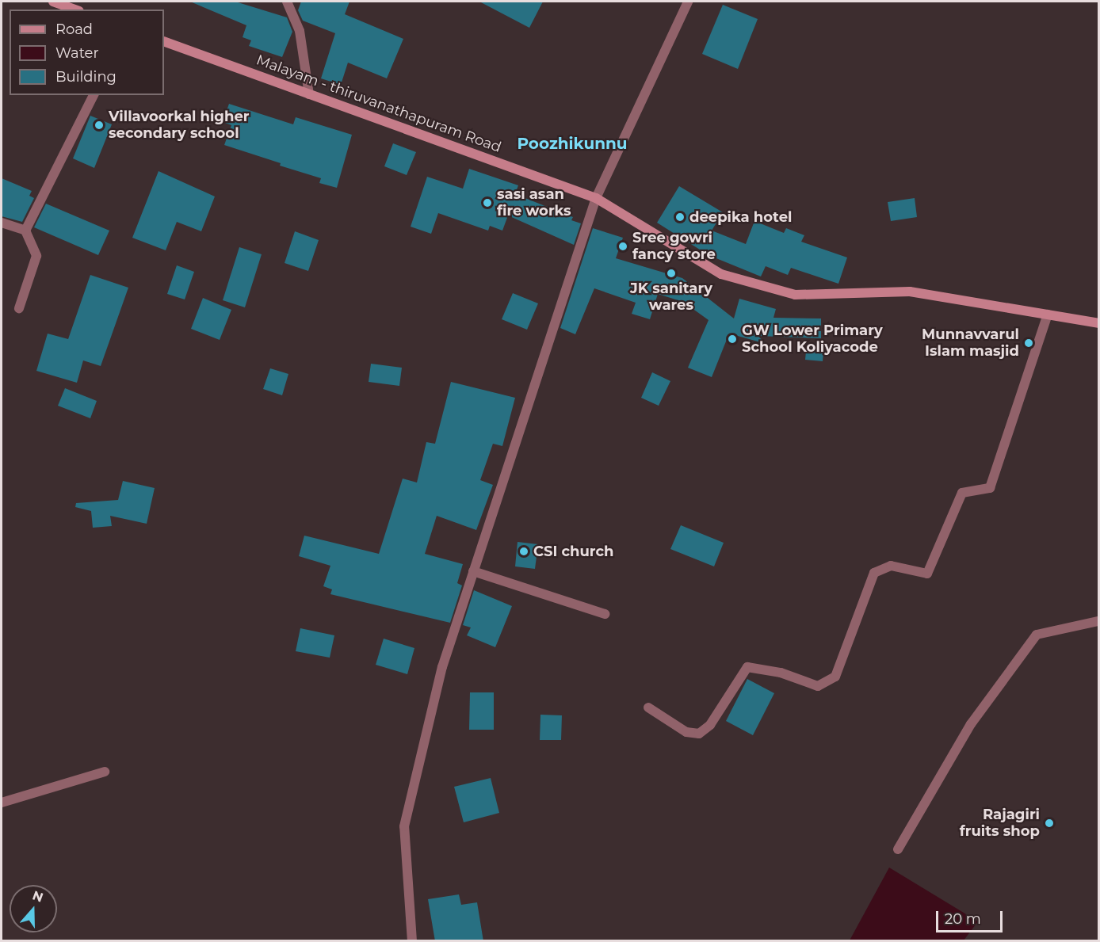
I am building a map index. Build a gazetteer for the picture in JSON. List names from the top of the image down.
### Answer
{
  "streets": {
    "main road": ["Malayam - thiruvanathapuram Road"]
  },
  "districts": ["Poozhikunnu"],
  "places": [
    "Villavoorkal higher secondary school",
    "sasi asan fire works",
    "deepika hotel",
    "Sree gowri fancy store",
    "JK sanitary wares",
    "GW Lower Primary School Koliyacode",
    "Munnavvarul Islam masjid",
    "CSI church",
    "Rajagiri fruits shop"
  ],
  "legend": ["Road", "Water", "Building"],
  "scale_bar": "20 m",
  "north": "top"
}
